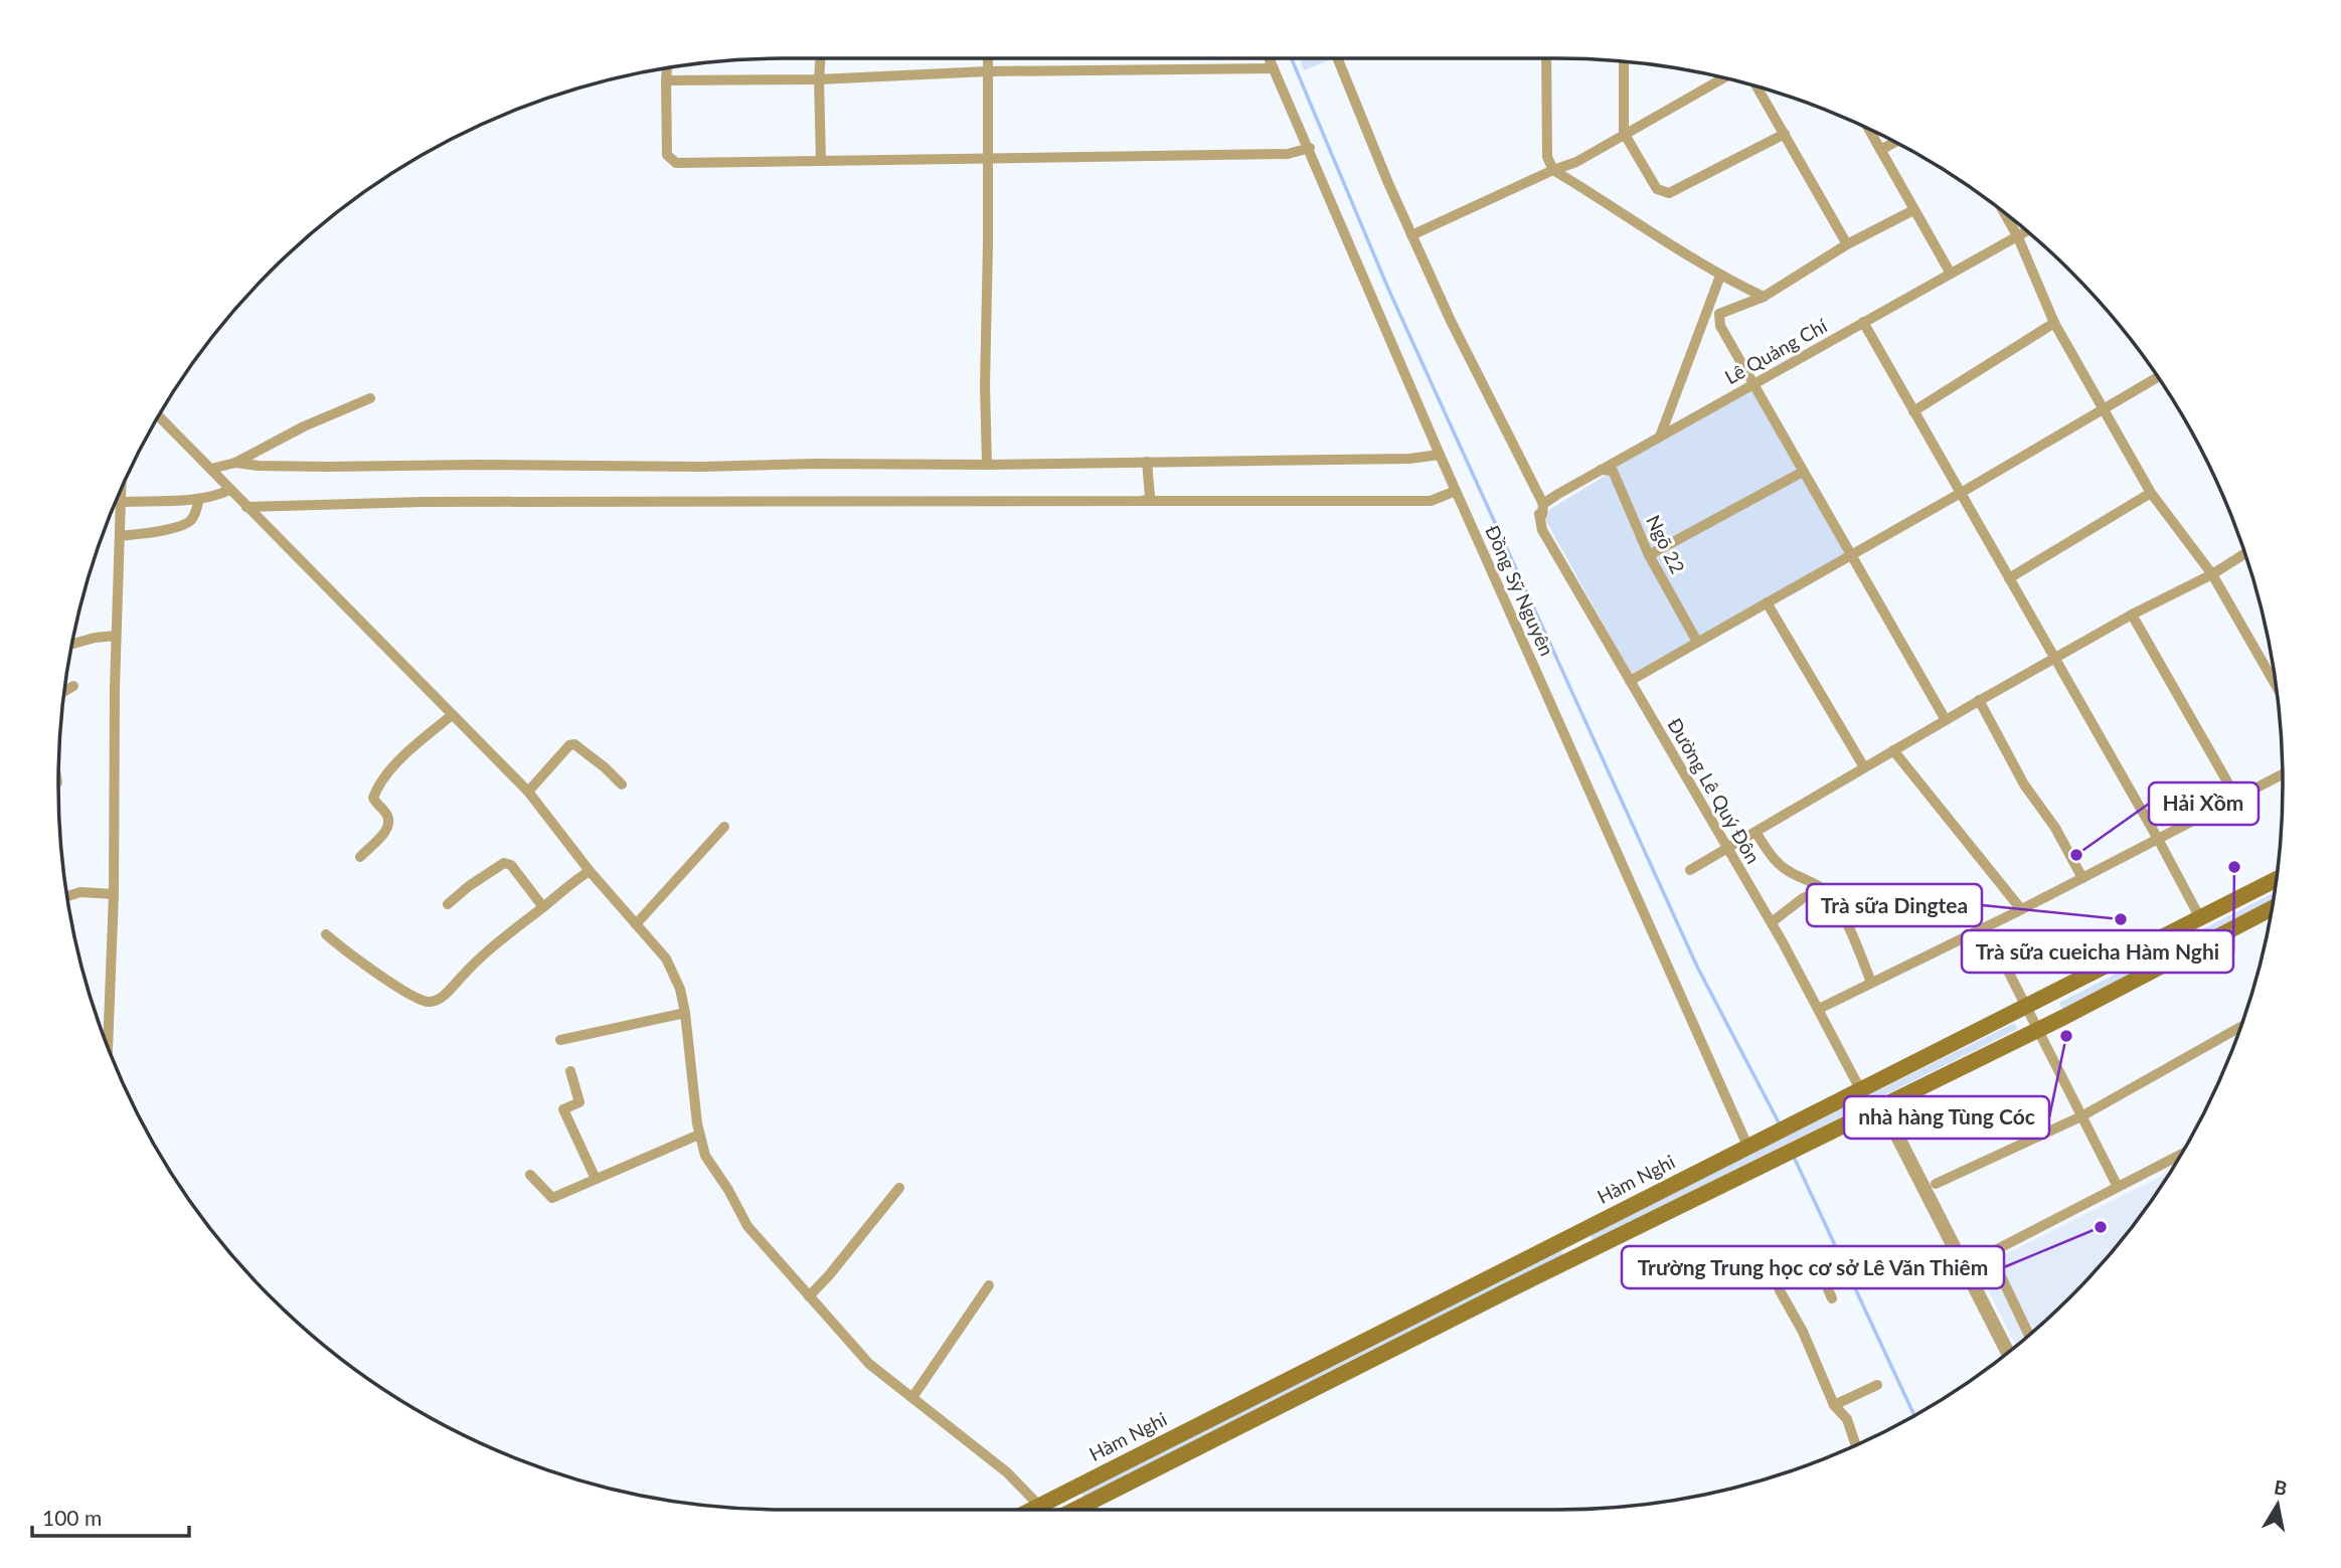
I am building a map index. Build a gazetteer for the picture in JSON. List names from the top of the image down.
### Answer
{
  "streets": {
    "main road": ["Hàm Nghi"],
    "street": [
      "Lê Quảng Chí",
      "Ngõ 22",
      "Đồng Sỹ Nguyên",
      "Đường Lê Quý Đôn"
    ]
  },
  "crossings": [
    ["Lê Quảng Chí", "Ngõ 22"],
    ["Lê Quảng Chí", "Đường Lê Quý Đôn"],
    ["Đồng Sỹ Nguyên", "Hàm Nghi"],
    ["Đường Lê Quý Đôn", "Hàm Nghi"]
  ],
  "places": [
    "Hải Xồm",
    "Trà sữa cueicha Hàm Nghi",
    "Trà sữa Dingtea",
    "nhà hàng Tùng Cóc",
    "Trường Trung học cơ sở Lê Văn Thiêm"
  ],
  "scale_bar": "100 m",
  "north": "top"
}
